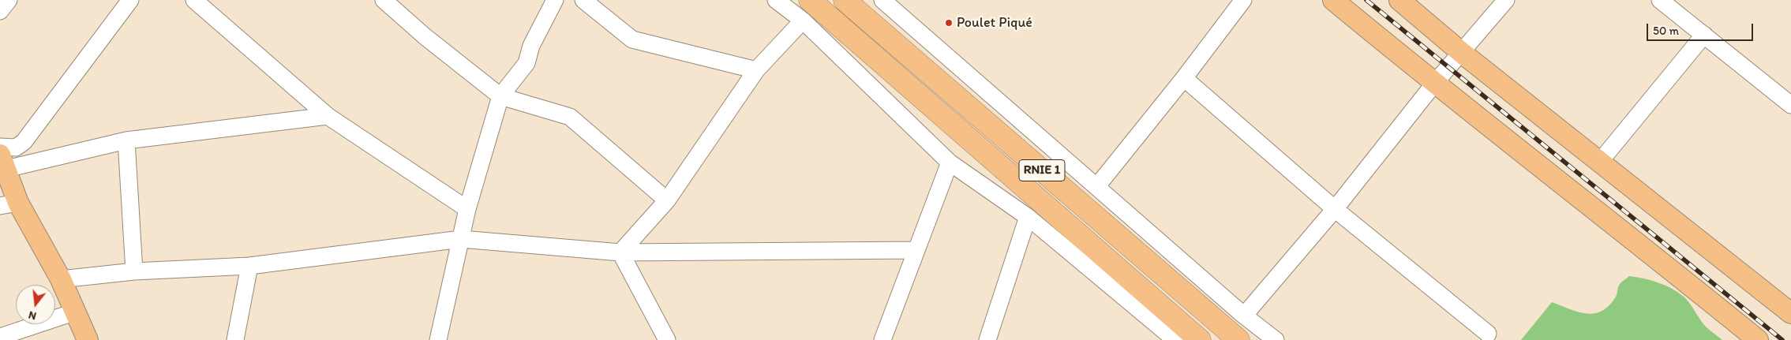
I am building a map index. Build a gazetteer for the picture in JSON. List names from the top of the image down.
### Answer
{
  "streets": {
    "highway": ["RNIE 1"]
  },
  "places": ["Poulet Piqué"],
  "scale_bar": "50 m",
  "north": "bottom"
}
